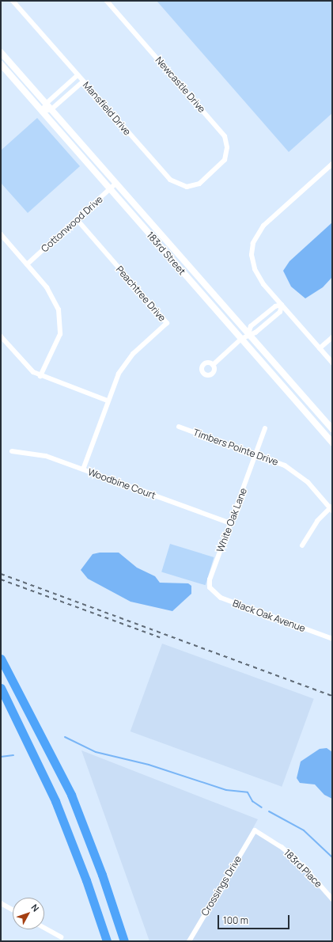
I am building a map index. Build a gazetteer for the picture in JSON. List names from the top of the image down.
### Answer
{
  "streets": {
    "street": [
      "Newcastle Drive",
      "Mansfield Drive",
      "Cottonwood Drive",
      "183rd Street",
      "Peachtree Drive",
      "Timbers Pointe Drive",
      "Woodbine Court",
      "White Oak Lane",
      "Black Oak Avenue",
      "183rd Place",
      "Crossings Drive"
    ]
  },
  "crossings": [
    ["Newcastle Drive", "Mansfield Drive"],
    ["Cottonwood Drive", "183rd Street"],
    ["Cottonwood Drive", "Peachtree Drive"],
    ["Peachtree Drive", "Woodbine Court"],
    ["Timbers Pointe Drive", "White Oak Lane"],
    ["Woodbine Court", "White Oak Lane"],
    ["White Oak Lane", "Black Oak Avenue"],
    ["183rd Place", "Crossings Drive"]
  ],
  "scale_bar": "100 m",
  "north": "top right"
}
